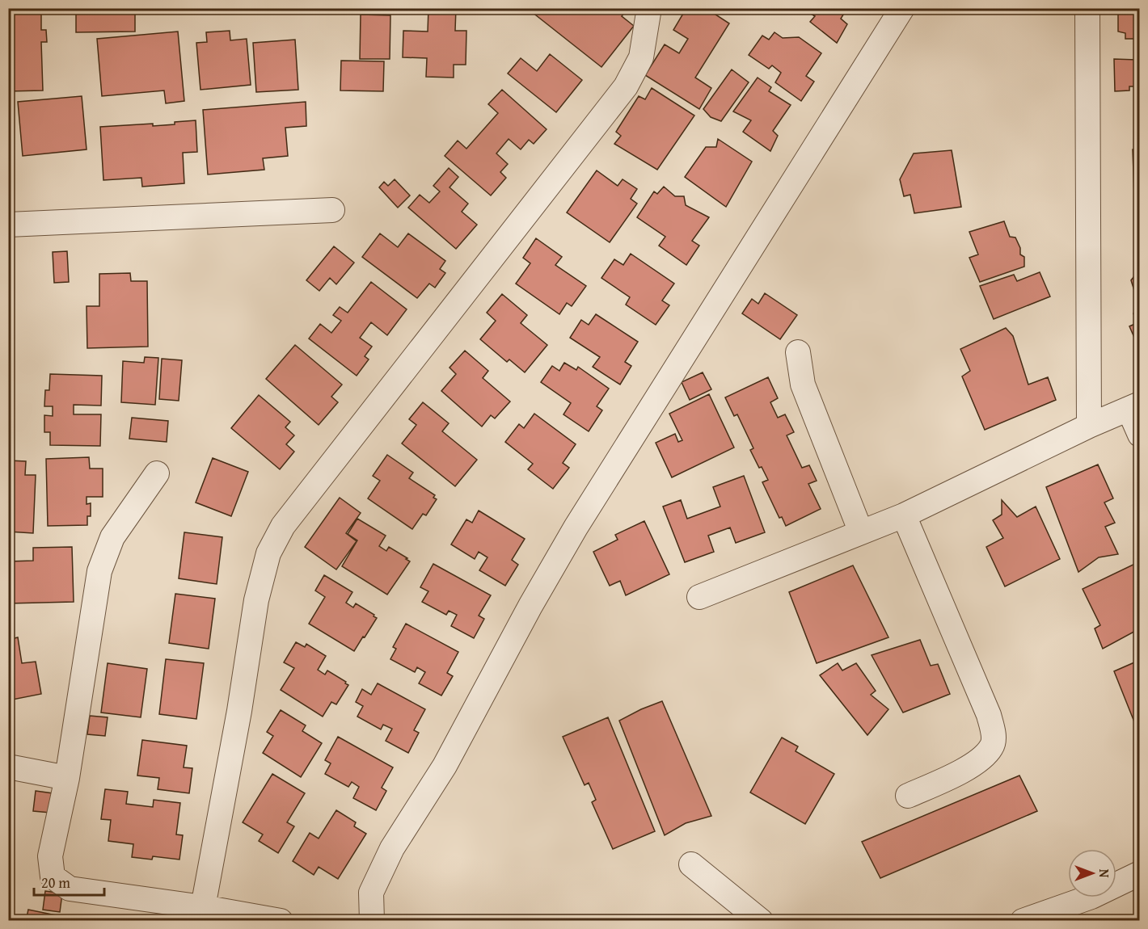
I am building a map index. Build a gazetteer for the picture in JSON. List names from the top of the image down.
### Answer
{
  "scale_bar": "20 m",
  "north": "right"
}
